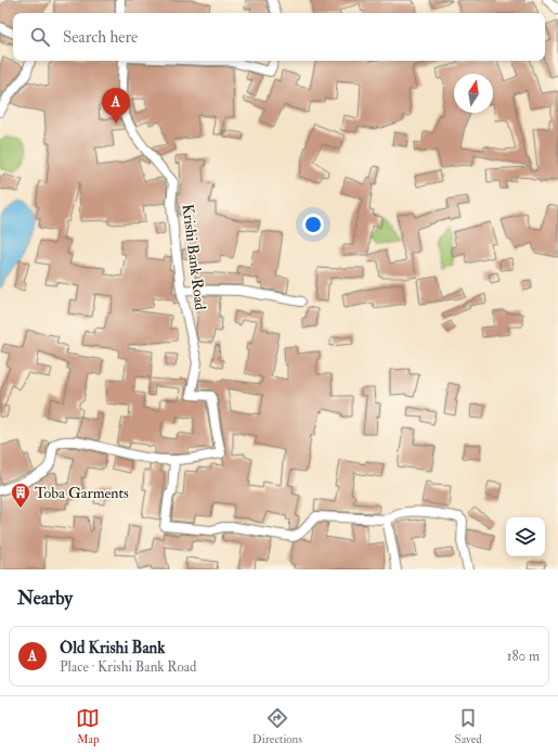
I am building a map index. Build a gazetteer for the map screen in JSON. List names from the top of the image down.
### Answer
{
  "streets": {
    "street": ["Krishi Bank Road"]
  },
  "places": {
    "building": ["Toba Garments"]
  },
  "north": "top",
  "page": {
    "search": "Search here",
    "pins": "A",
    "heading": "Nearby",
    "list": [
      {
        "mark": "A",
        "name": "Old Krishi Bank",
        "note": "Place · Krishi Bank Road",
        "value": "180 m"
      }
    ],
    "nav": ["Map", "Directions", "Saved"]
  }
}
